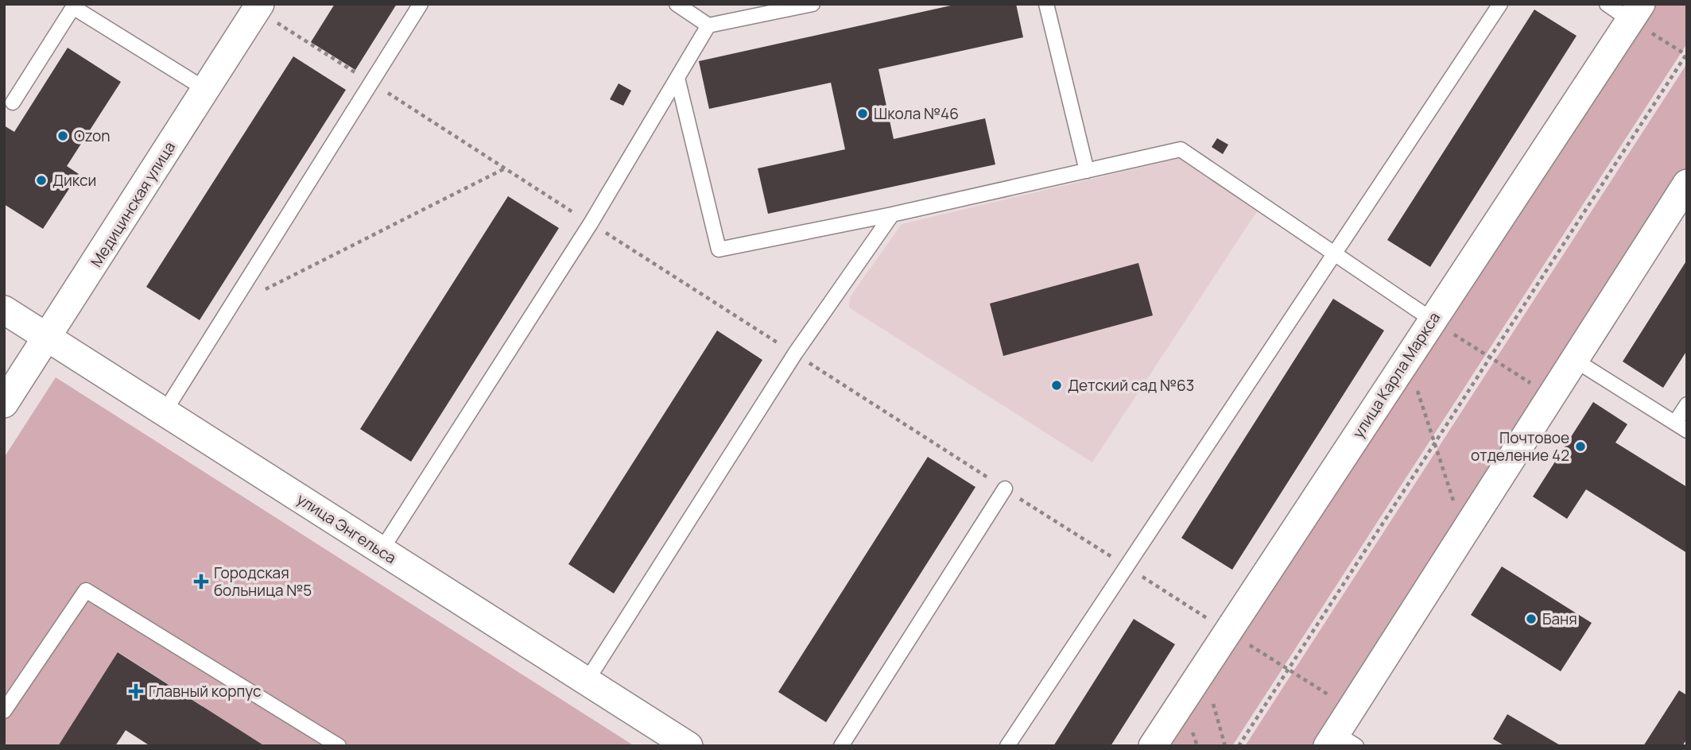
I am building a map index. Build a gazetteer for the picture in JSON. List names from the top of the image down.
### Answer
{
  "streets": {
    "street": ["Медицинская улица", "улица Карла Маркса", "улица Энгельса"]
  },
  "crossings": [
    ["Медицинская улица", "улица Энгельса"]
  ],
  "places": {
    "other": [
      "Школа №46",
      "Ozon",
      "Дикси",
      "Детский сад №63",
      "Почтовое отделение 42",
      "Баня"
    ],
    "health": ["Городская больница №5", "Главный корпус"]
  }
}
